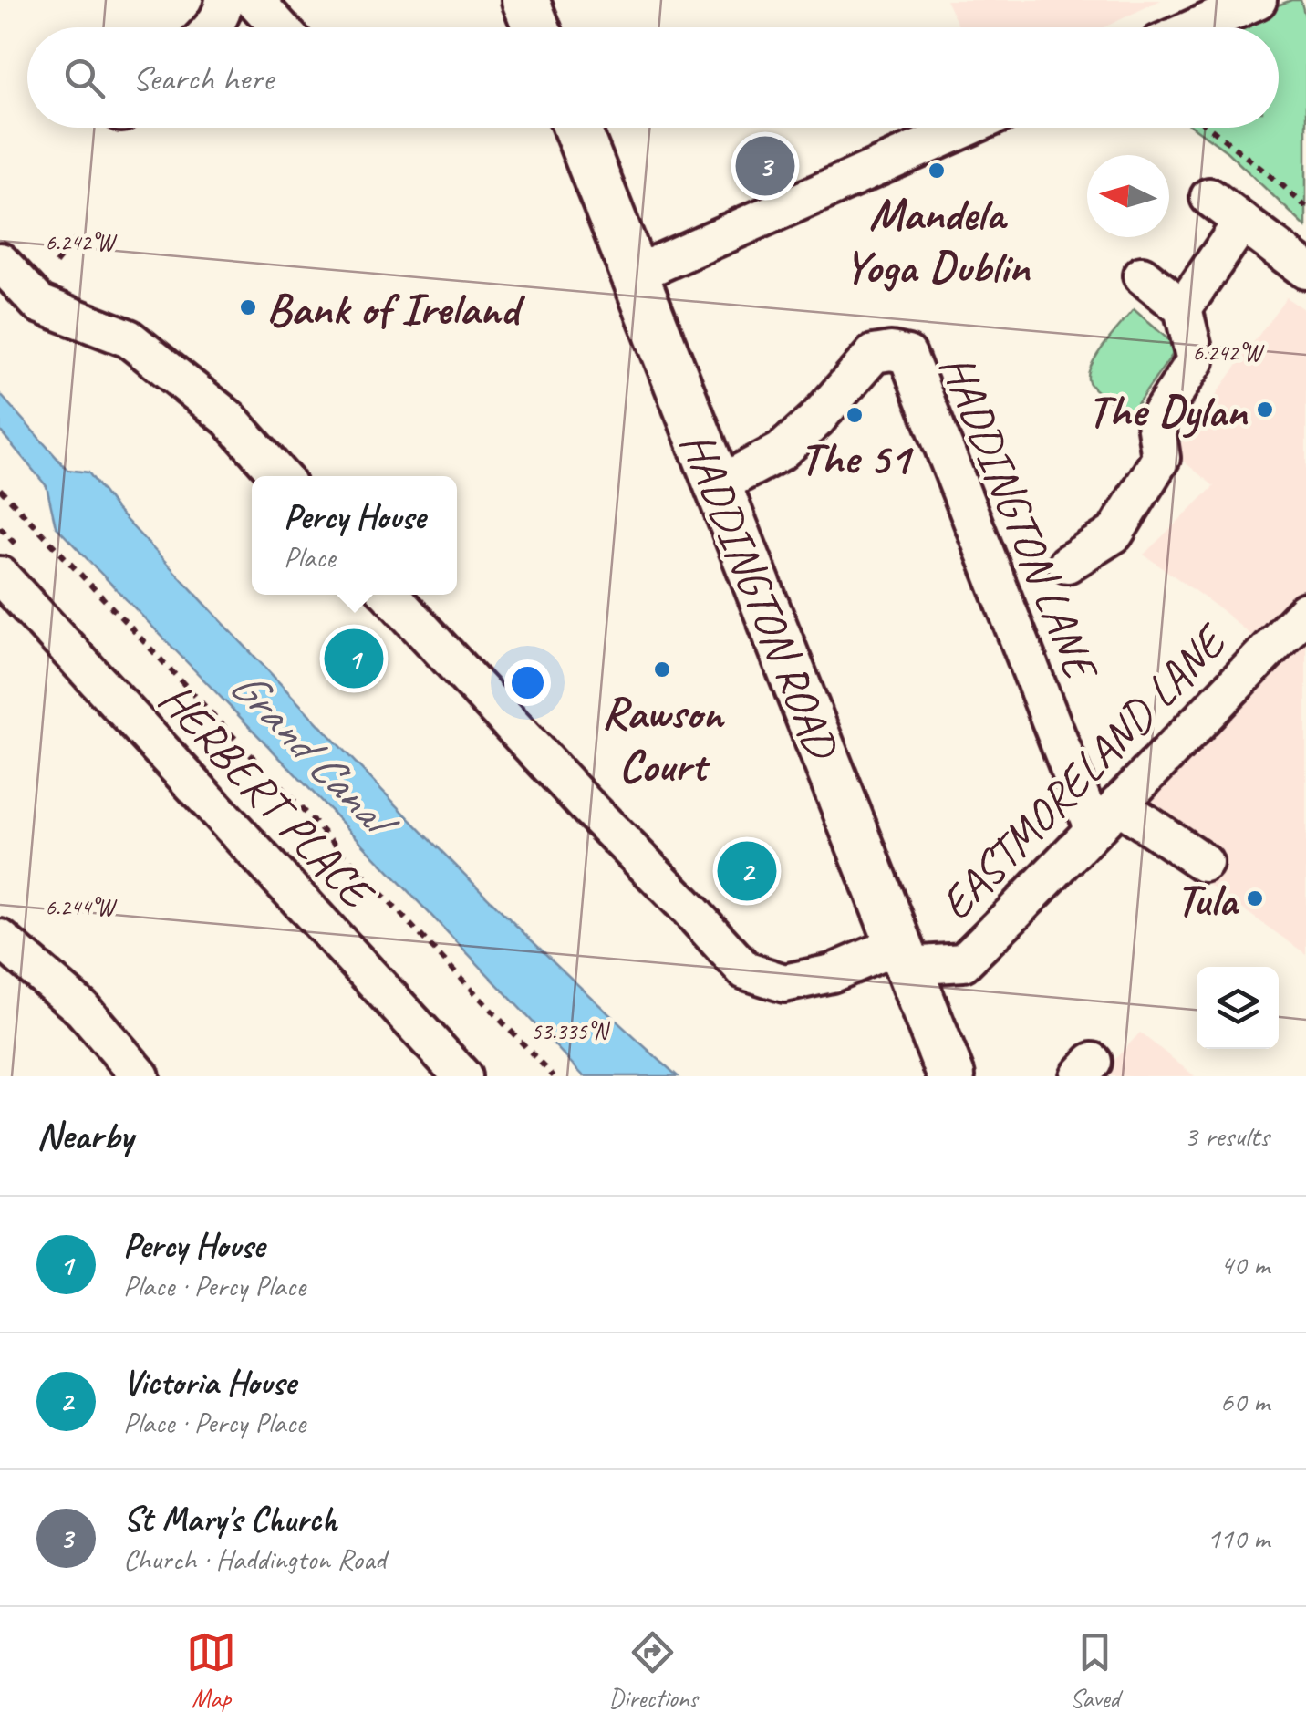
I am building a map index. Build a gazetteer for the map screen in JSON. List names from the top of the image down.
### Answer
{
  "streets": {
    "main road": ["HADDINGTON ROAD"],
    "street": ["HADDINGTON LANE", "EASTMORELAND LANE", "HERBERT PLACE"]
  },
  "crossings": [
    ["HADDINGTON LANE", "HADDINGTON ROAD"],
    ["HADDINGTON LANE", "EASTMORELAND LANE"],
    ["HADDINGTON ROAD", "EASTMORELAND LANE"]
  ],
  "water": ["Grand Canal"],
  "places": [
    "Mandela Yoga Dublin",
    "Bank of Ireland",
    "The Dylan",
    "The 51",
    "Rawson Court",
    "Tula"
  ],
  "north": "left",
  "page": {
    "search": "Search here",
    "pins": ["3", "1", "2"],
    "popup": ["Percy House", "Place"],
    "heading": ["Nearby", "3 results"],
    "list": [
      {
        "mark": "1",
        "name": "Percy House",
        "note": "Place · Percy Place",
        "value": "40 m"
      },
      {
        "mark": "2",
        "name": "Victoria House",
        "note": "Place · Percy Place",
        "value": "60 m"
      },
      {
        "mark": "3",
        "name": "St Mary's Church",
        "note": "Church · Haddington Road",
        "value": "110 m"
      }
    ],
    "nav": ["Map", "Directions", "Saved"]
  },
  "coordinates": ["6.242°W", "6.244°W", "53.335°N"]
}
